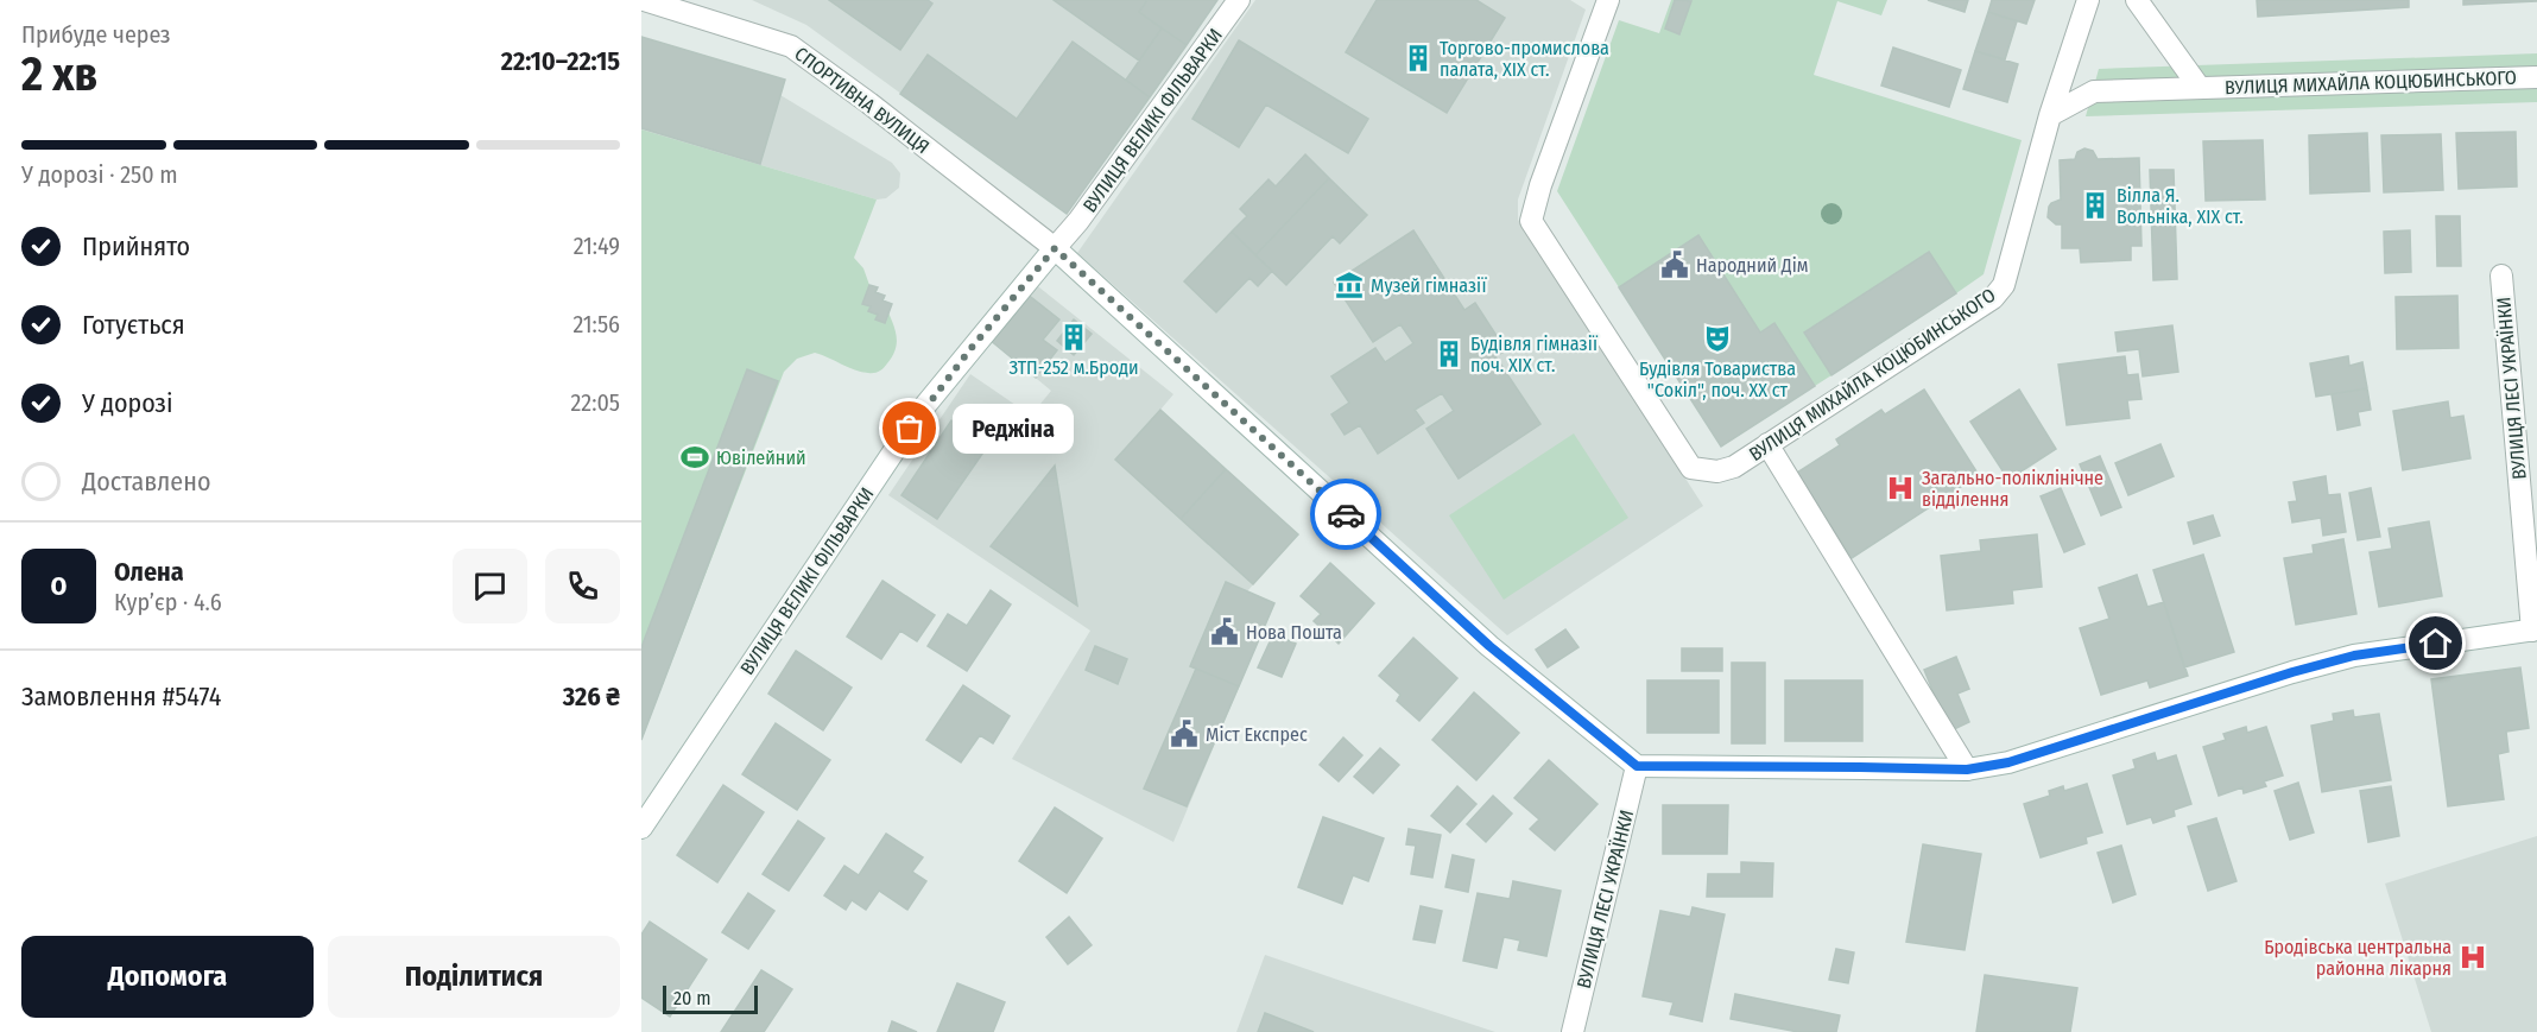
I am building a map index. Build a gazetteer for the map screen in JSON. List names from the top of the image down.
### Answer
{
  "streets": {
    "street": [
      "ВУЛИЦЯ МИХАЙЛА КОЦЮБИНСЬКОГО",
      "СПОРТИВНА ВУЛИЦЯ",
      "ВУЛИЦЯ ВЕЛИКІ ФІЛЬВАРКИ",
      "ВУЛИЦЯ ЛЕСІ УКРАЇНКИ"
    ]
  },
  "crossings": [
    ["СПОРТИВНА ВУЛИЦЯ", "ВУЛИЦЯ ВЕЛИКІ ФІЛЬВАРКИ"]
  ],
  "places": {
    "building": [
      "Торгово-промислова палата, XIX ст.",
      "Вілла Я. Вольніка, XIX ст.",
      "ЗТП-252 м.Броди",
      "Будівля гімназії поч. XIX ст."
    ],
    "public building": ["Народний Дім", "Нова Пошта", "Міст Експрес"],
    "museum": ["Музей гімназії"],
    "theatre": ["Будівля Товариства \"Сокіл\", поч. ХХ ст"],
    "other": ["Реджіна"],
    "sports": ["Ювілейний"],
    "hospital": ["Загально-поліклінічне відділення", "Бродівська центральна районна лікарня"]
  },
  "scale_bar": "20 m",
  "page": {
    "heading": ["2 хв", "Прибуде через", "22:10–22:15"],
    "panel": [
      "Олена",
      "Кур’єр · 4.6",
      "Замовлення #5474",
      "326 ₴"
    ],
    "bar": "У дорозі · 250 m",
    "list": [
      ["Прийнято", "21:49"],
      ["Готується", "21:56"],
      ["У дорозі", "22:05"],
      "Доставлено"
    ],
    "bubble": "Реджіна",
    "round": "О",
    "buttons": ["Допомога", "Поділитися"],
    "scale": "20 m"
  }
}
